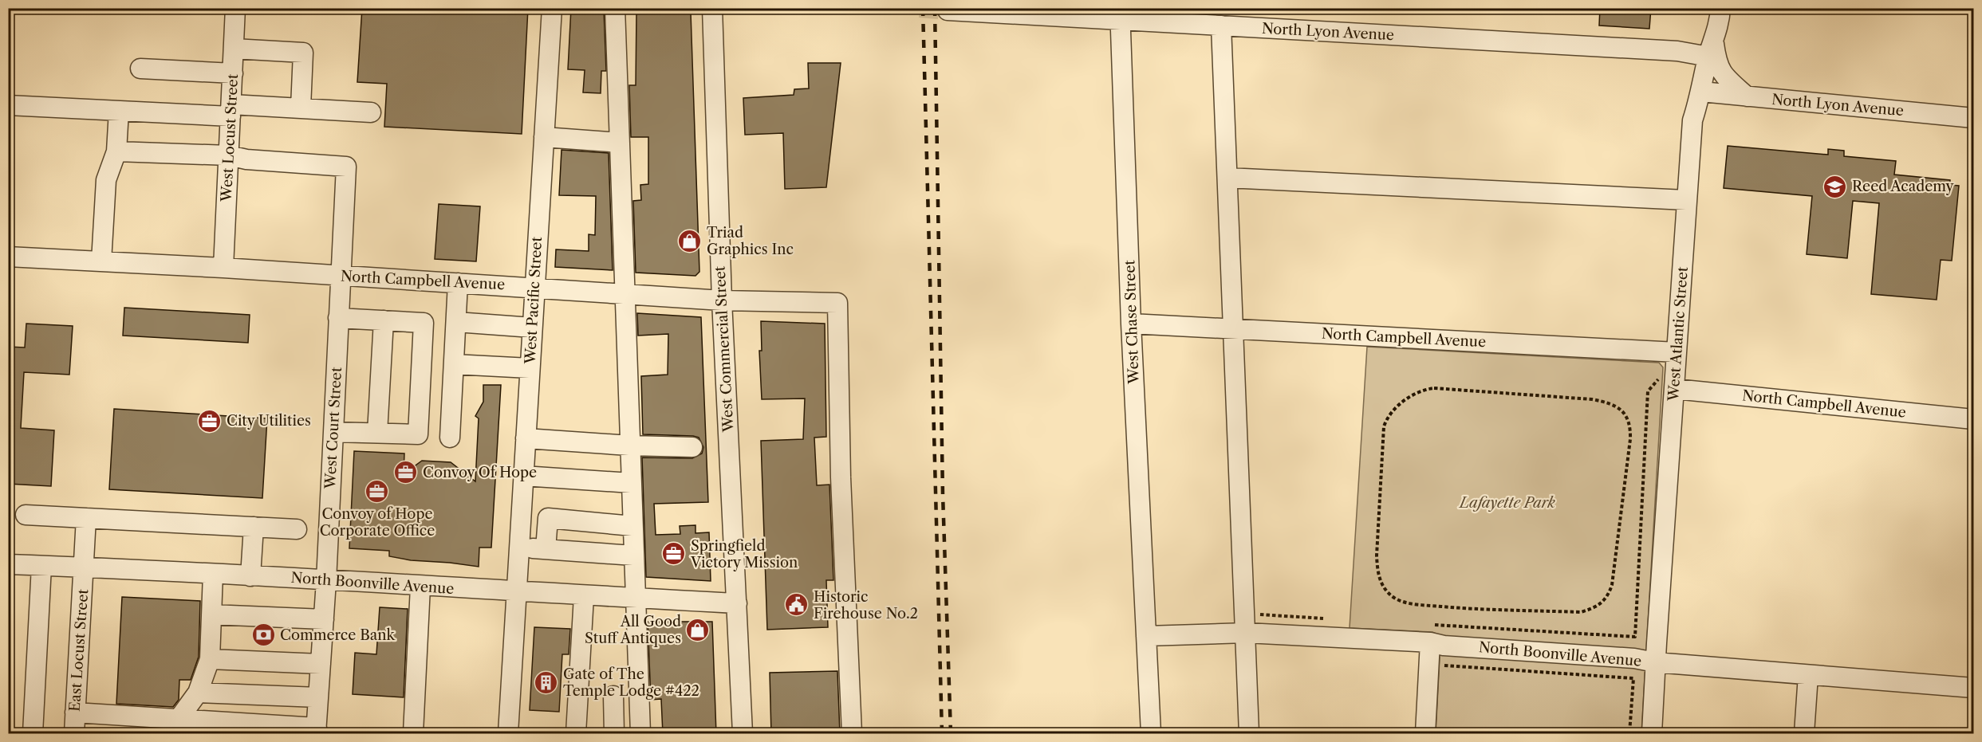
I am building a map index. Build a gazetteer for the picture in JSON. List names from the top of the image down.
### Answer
{
  "streets": {
    "street": [
      "North Lyon Avenue",
      "West Locust Street",
      "North Campbell Avenue",
      "West Pacific Street",
      "West Chase Street",
      "West Atlantic Street",
      "West Commercial Street",
      "West Court Street",
      "North Boonville Avenue",
      "East Locust Street"
    ]
  },
  "crossings": [
    ["North Lyon Avenue", "West Chase Street"],
    ["North Lyon Avenue", "West Atlantic Street"],
    ["West Locust Street", "North Campbell Avenue"],
    ["West Locust Street", "West Court Street"],
    ["North Campbell Avenue", "West Pacific Street"],
    ["North Campbell Avenue", "West Chase Street"],
    ["North Campbell Avenue", "West Atlantic Street"],
    ["North Campbell Avenue", "West Commercial Street"],
    ["North Campbell Avenue", "West Court Street"],
    ["West Pacific Street", "North Boonville Avenue"],
    ["West Chase Street", "North Boonville Avenue"],
    ["West Atlantic Street", "North Boonville Avenue"],
    ["West Commercial Street", "North Boonville Avenue"],
    ["West Court Street", "North Boonville Avenue"],
    ["North Boonville Avenue", "East Locust Street"]
  ],
  "parks": ["Lafayette Park"],
  "places": {
    "school or university": ["Reed Academy"],
    "shop": ["Triad Graphics Inc", "All Good Stuff Antiques"],
    "office": [
      "City Utilities",
      "Convoy Of Hope",
      "Convoy of Hope Corporate Office",
      "Springfield Victory Mission"
    ],
    "public building": ["Historic Firehouse No.2"],
    "bank": ["Commerce Bank"],
    "building": ["Gate of The Temple Lodge #422"]
  }
}
